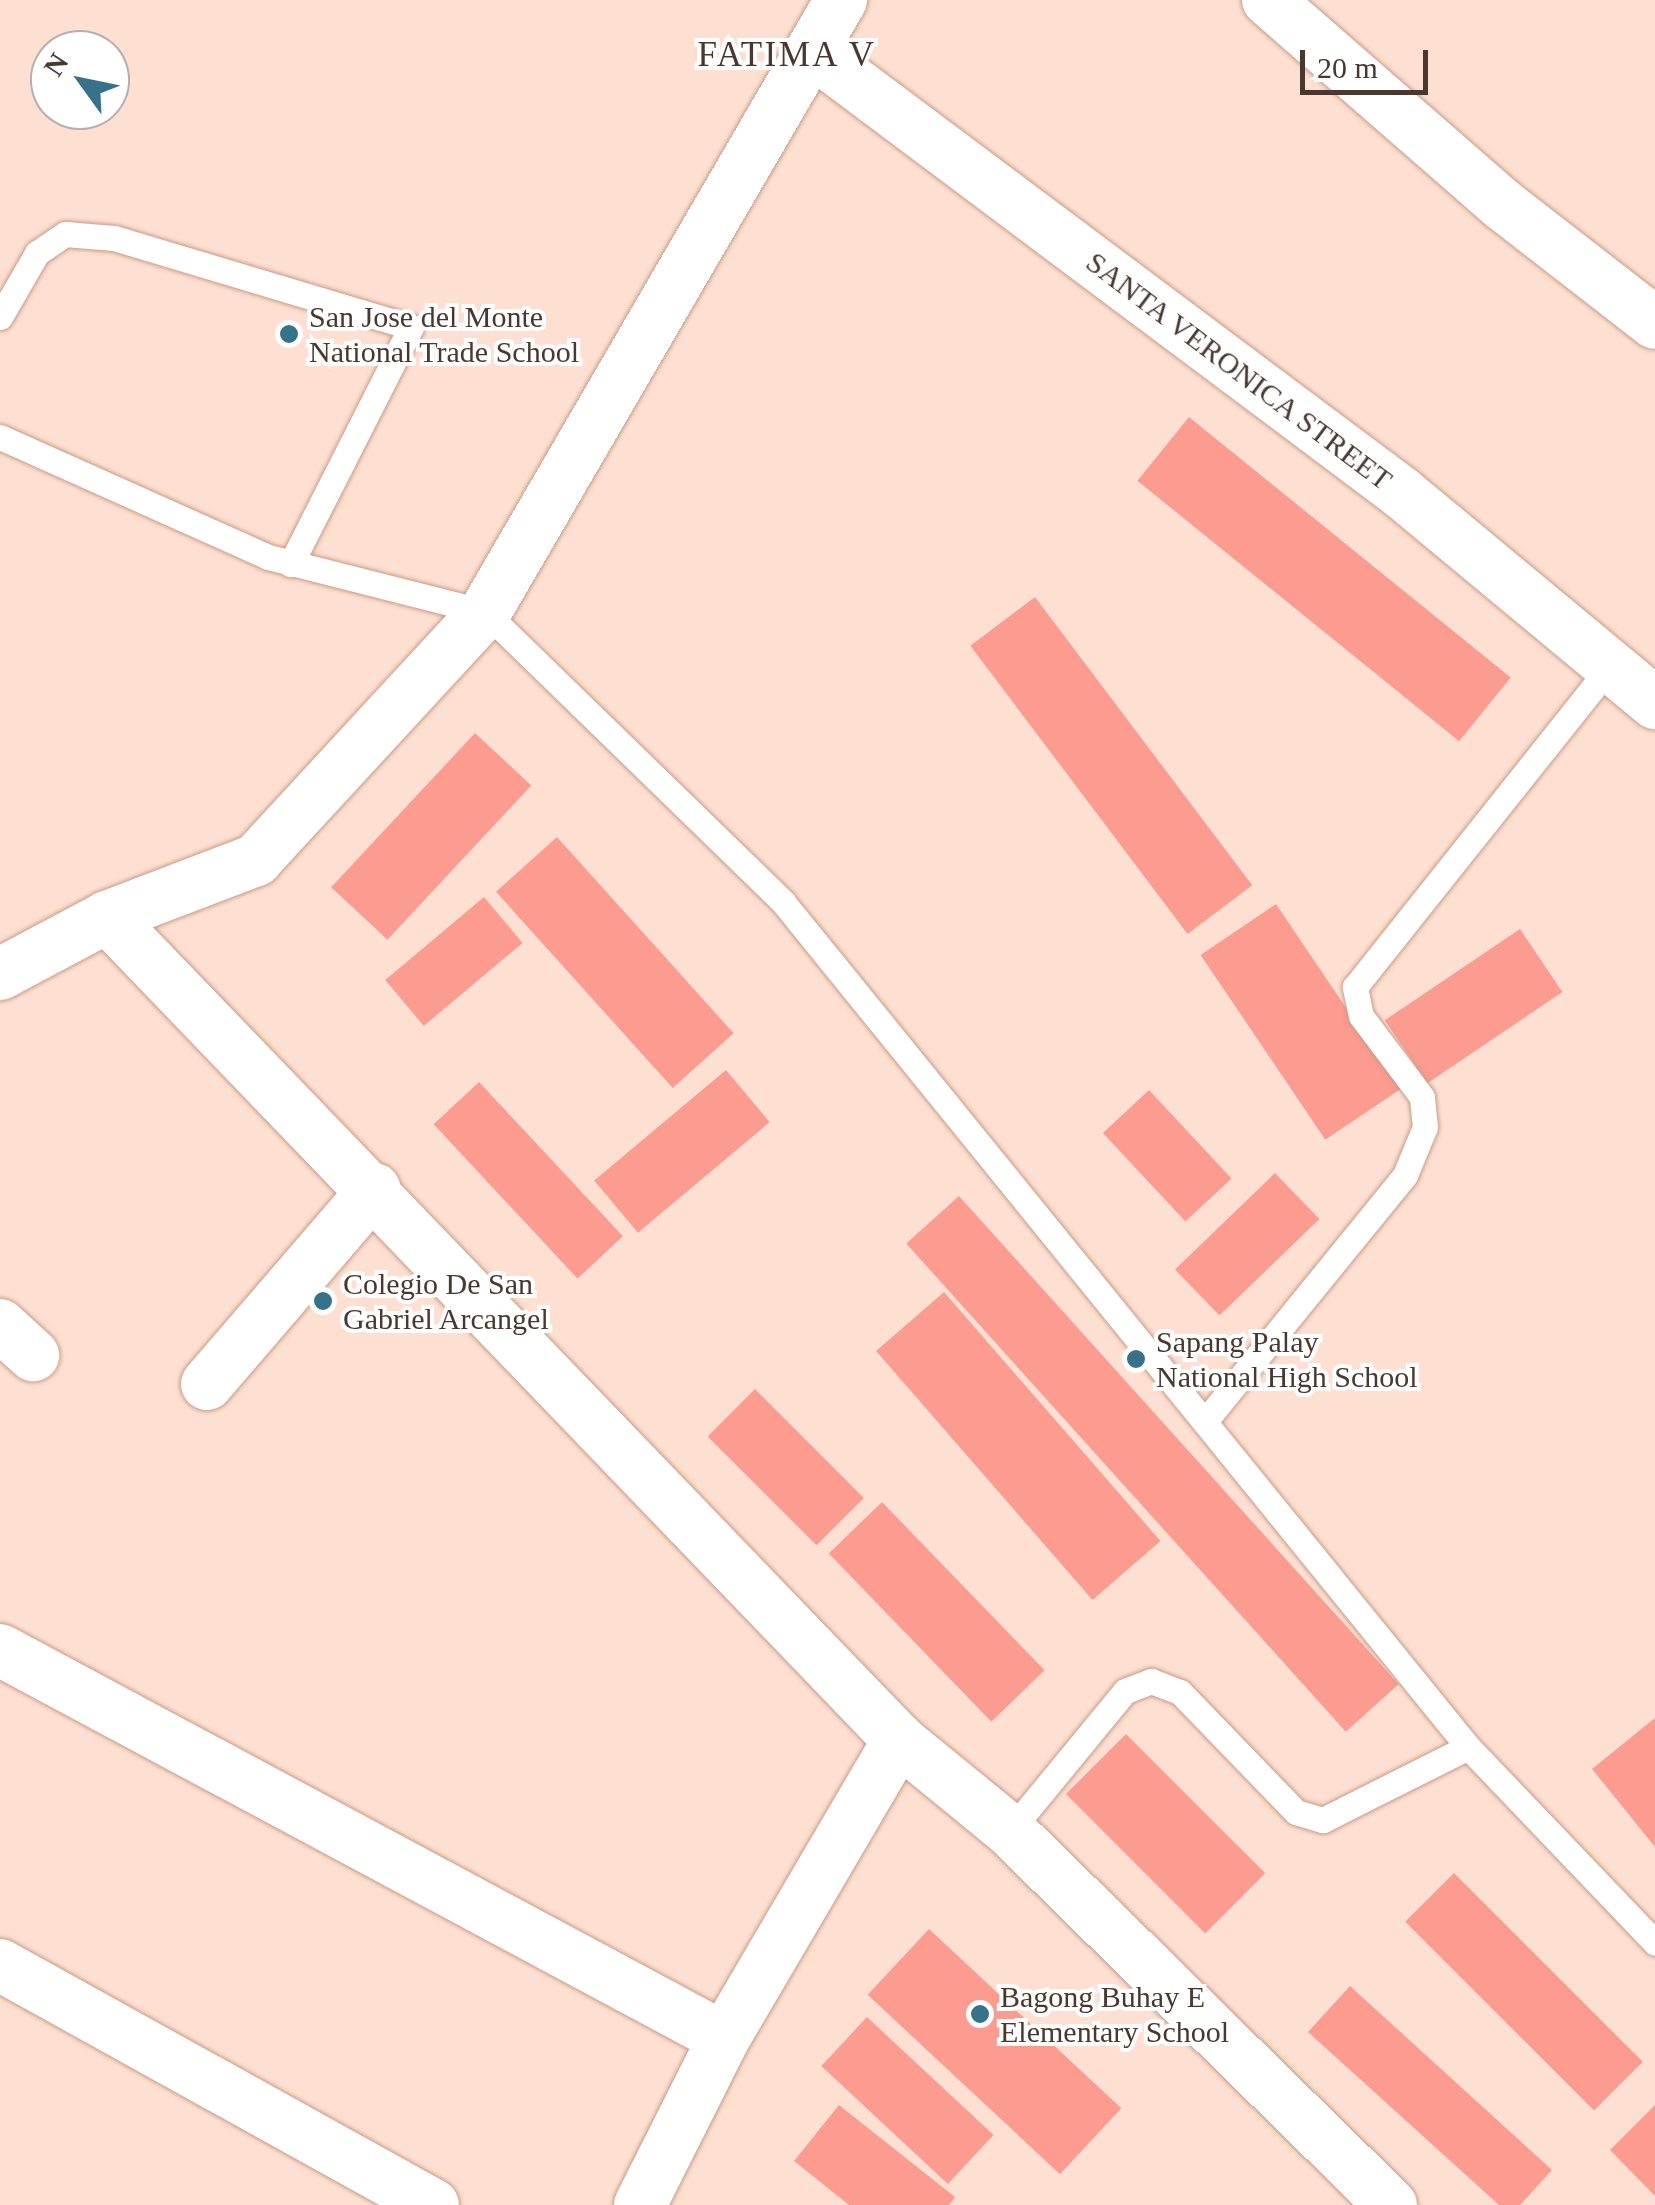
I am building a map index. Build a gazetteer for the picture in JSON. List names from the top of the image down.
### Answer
{
  "streets": {
    "street": ["SANTA VERONICA STREET"]
  },
  "districts": ["FATIMA V"],
  "places": [
    "San Jose del Monte National Trade School",
    "Colegio De San Gabriel Arcangel",
    "Sapang Palay National High School",
    "Bagong Buhay E Elementary School"
  ],
  "scale_bar": "20 m",
  "north": "top left"
}
